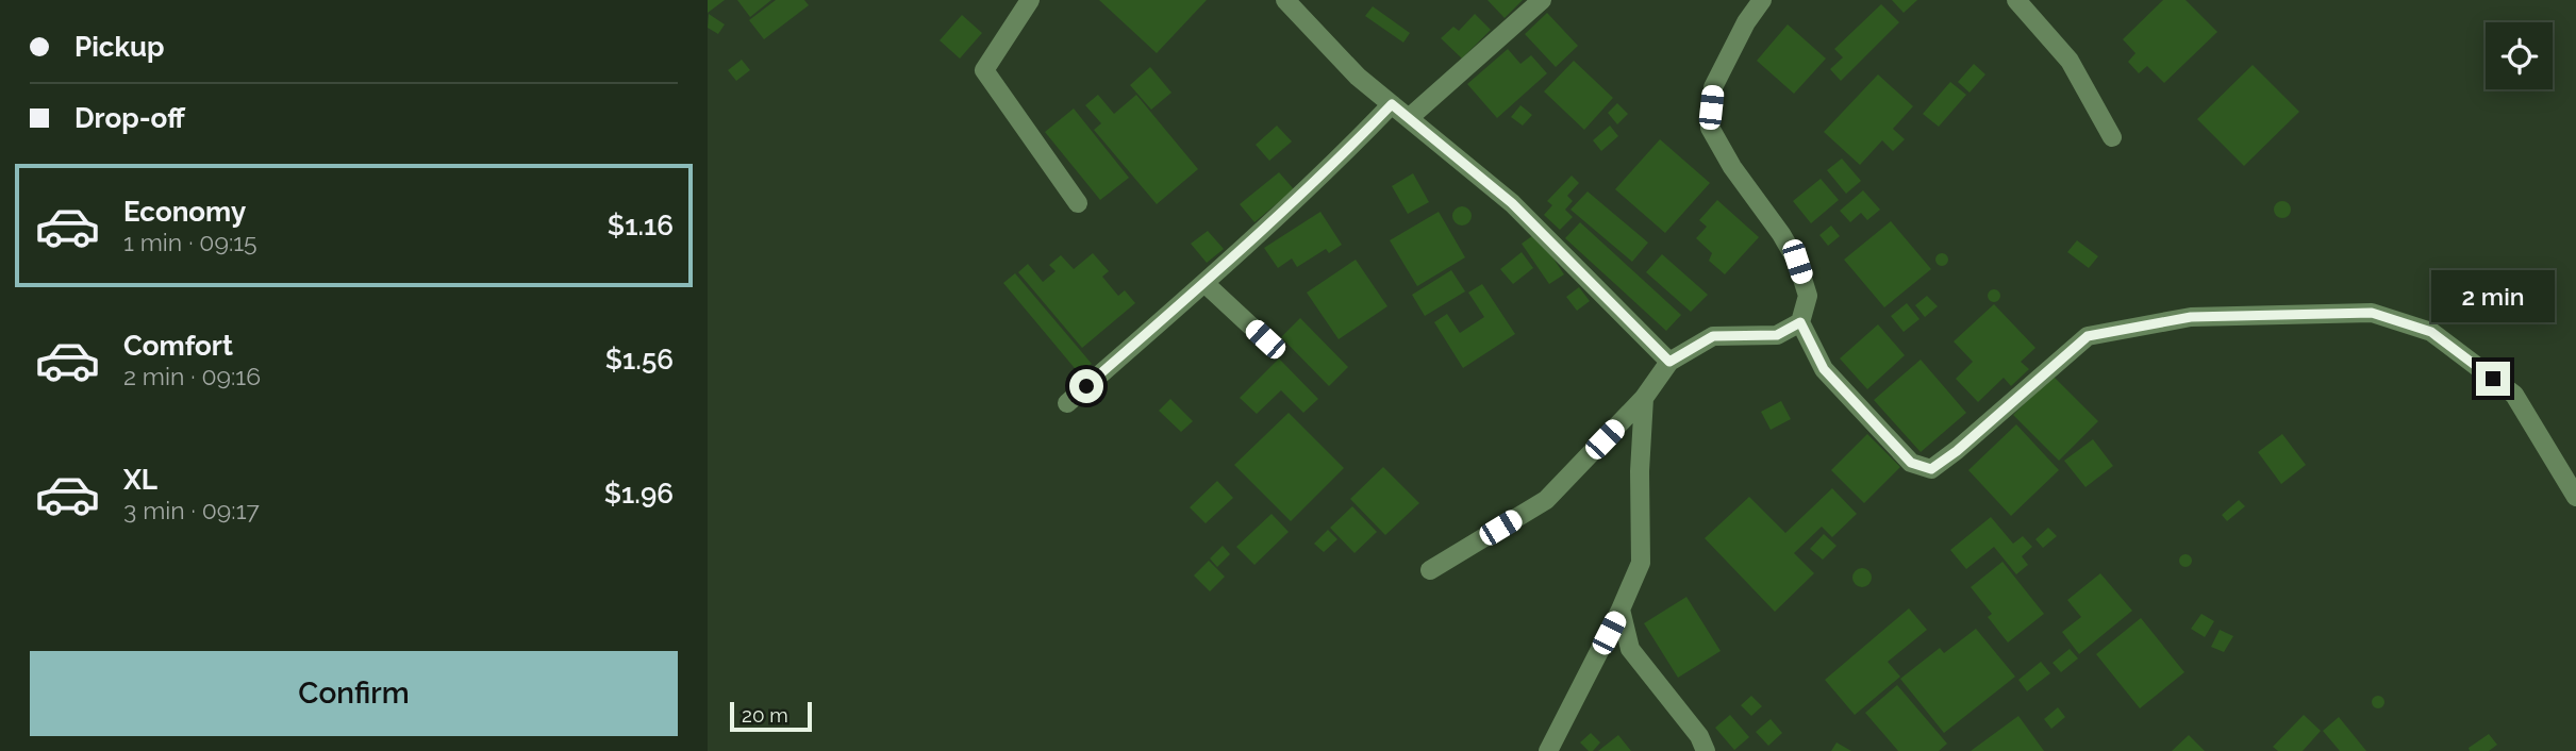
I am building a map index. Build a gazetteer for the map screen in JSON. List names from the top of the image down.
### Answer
{
  "scale_bar": "20 m",
  "page": {
    "banner": ["Pickup", "Drop-off"],
    "list": [
      {
        "name": "Economy",
        "note": "1 min · 09:15",
        "value": "$1.16"
      },
      {
        "name": "Comfort",
        "note": "2 min · 09:16",
        "value": "$1.56"
      },
      {
        "name": "XL",
        "note": "3 min · 09:17",
        "value": "$1.96"
      }
    ],
    "bubble": "2 min",
    "buttons": "Confirm",
    "scale": "20 m"
  }
}
